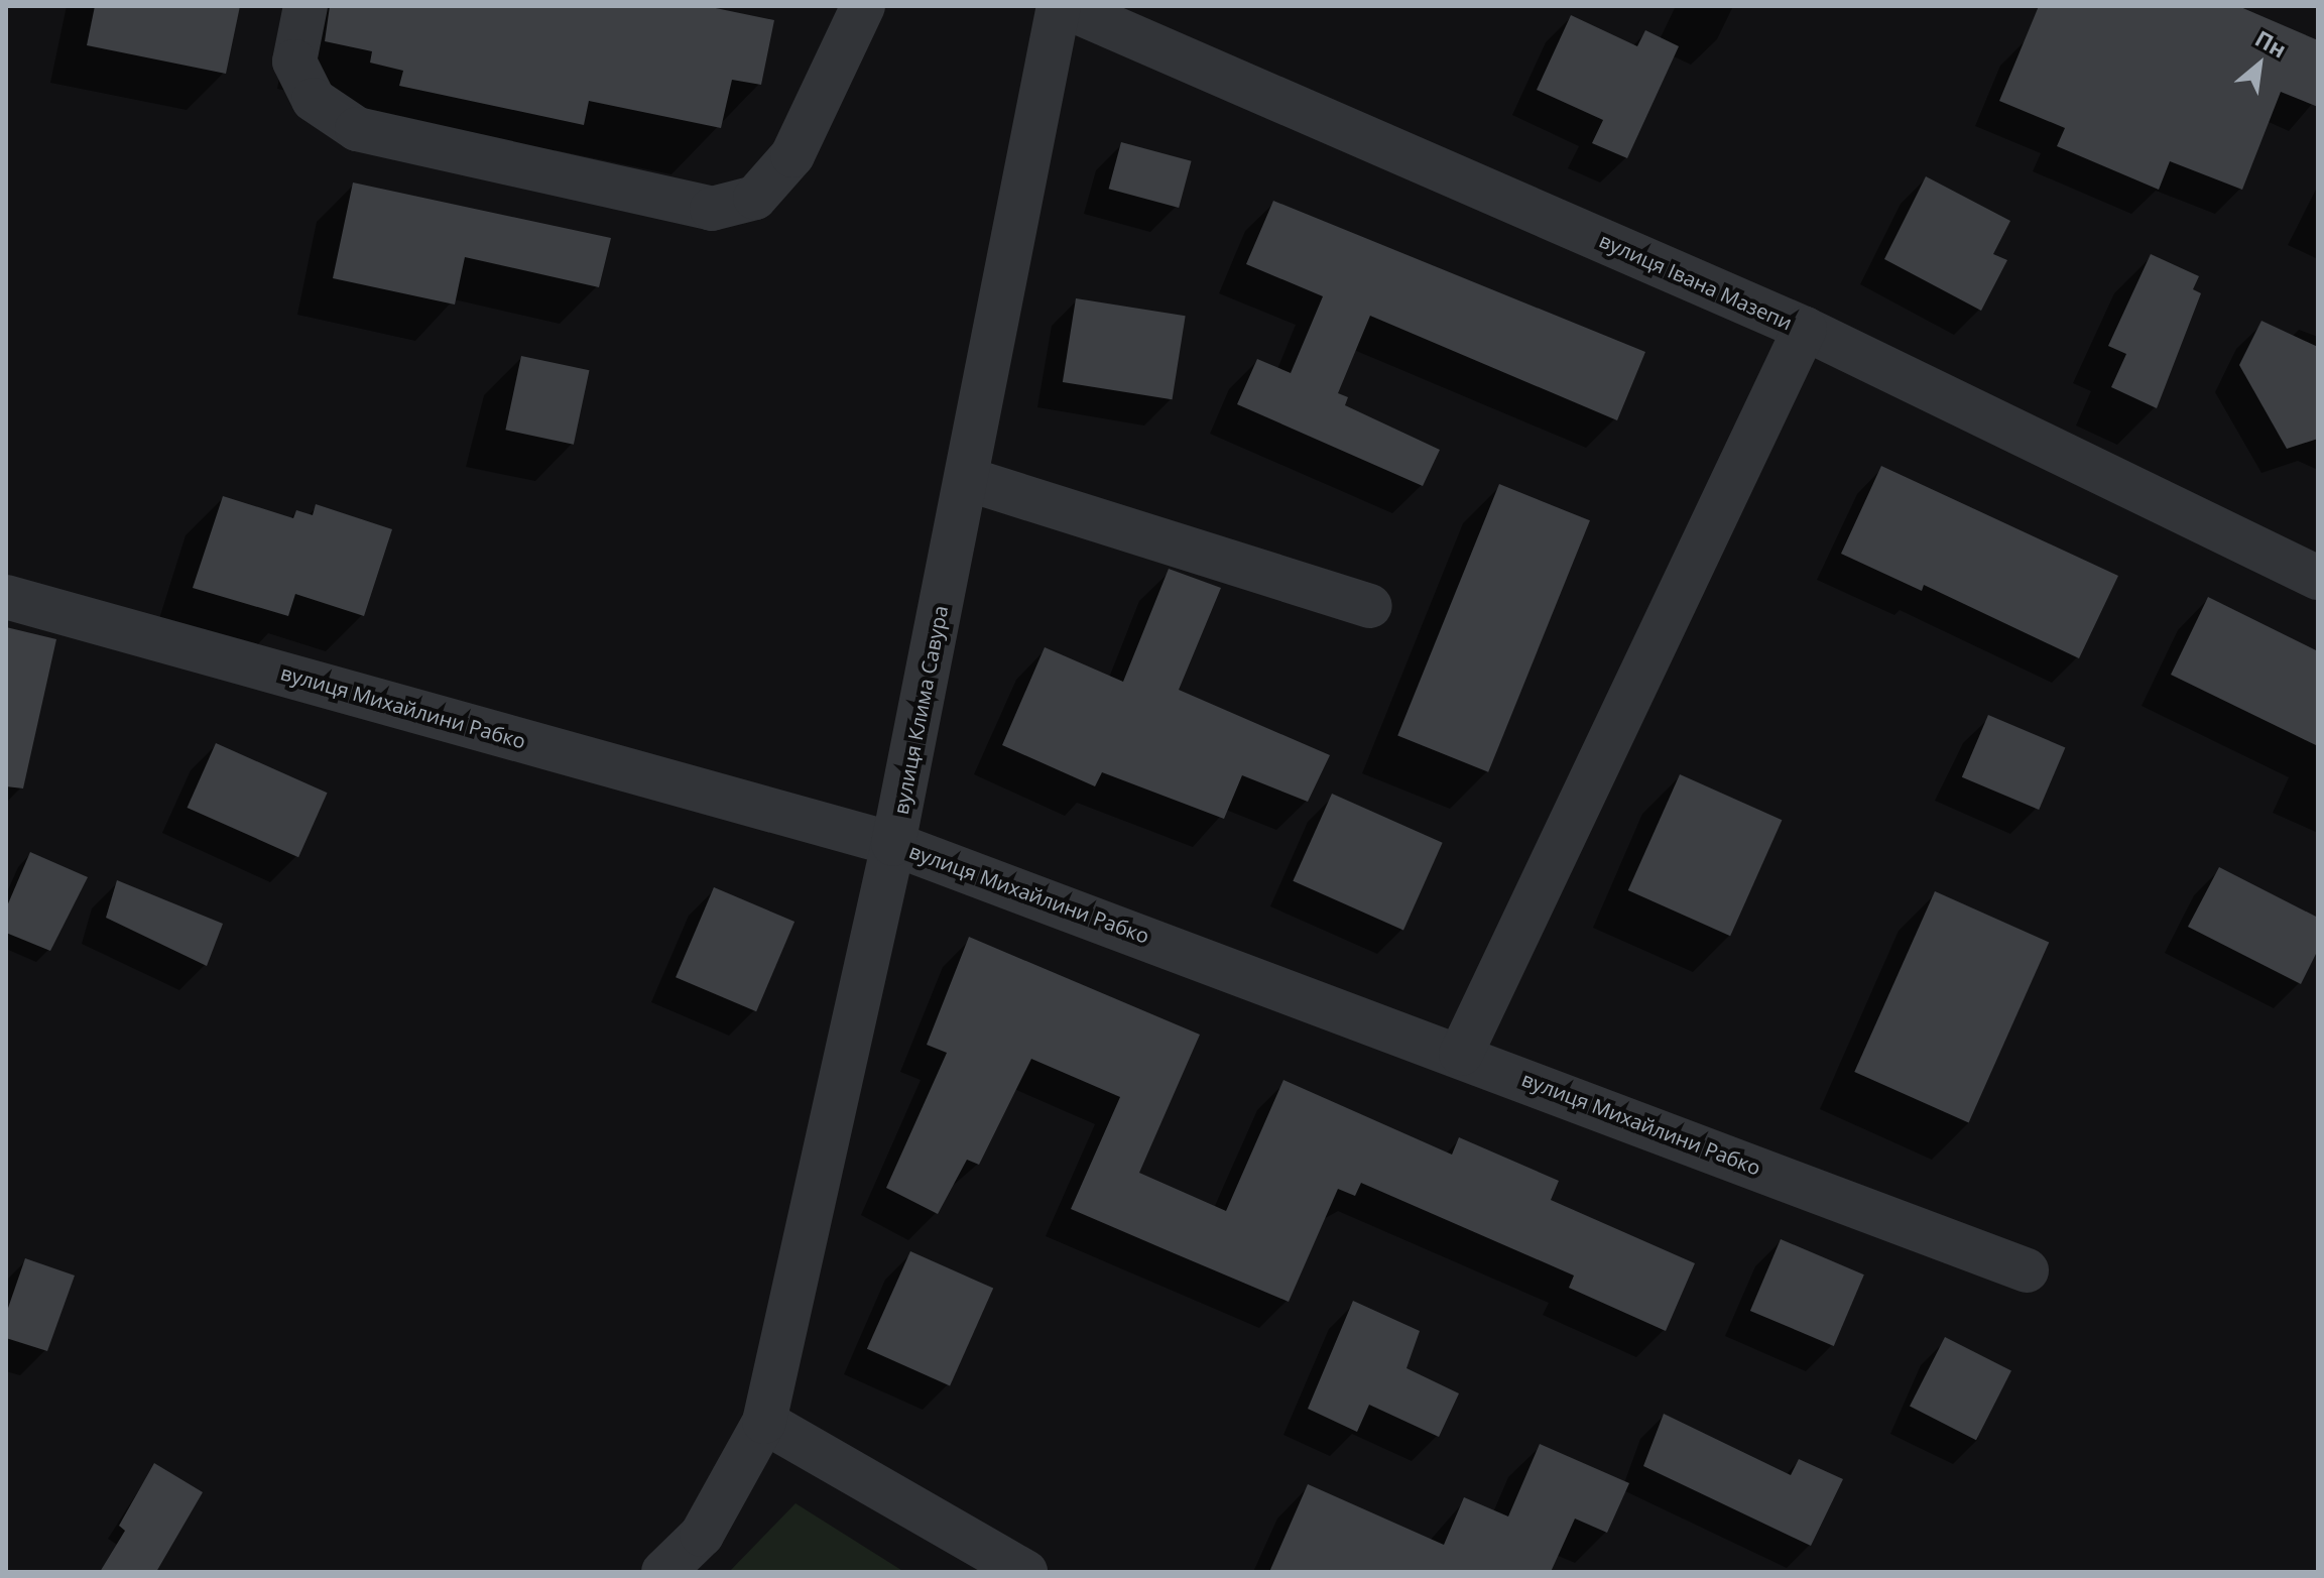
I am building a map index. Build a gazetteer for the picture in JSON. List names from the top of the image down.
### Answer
{
  "streets": {
    "street": ["вулиця Івана Мазепи", "вулиця Михайлини Рабко", "вулиця Клима Савура"]
  },
  "crossings": [
    ["вулиця Івана Мазепи", "вулиця Клима Савура"],
    ["вулиця Михайлини Рабко", "вулиця Клима Савура"]
  ],
  "north": "top right"
}
